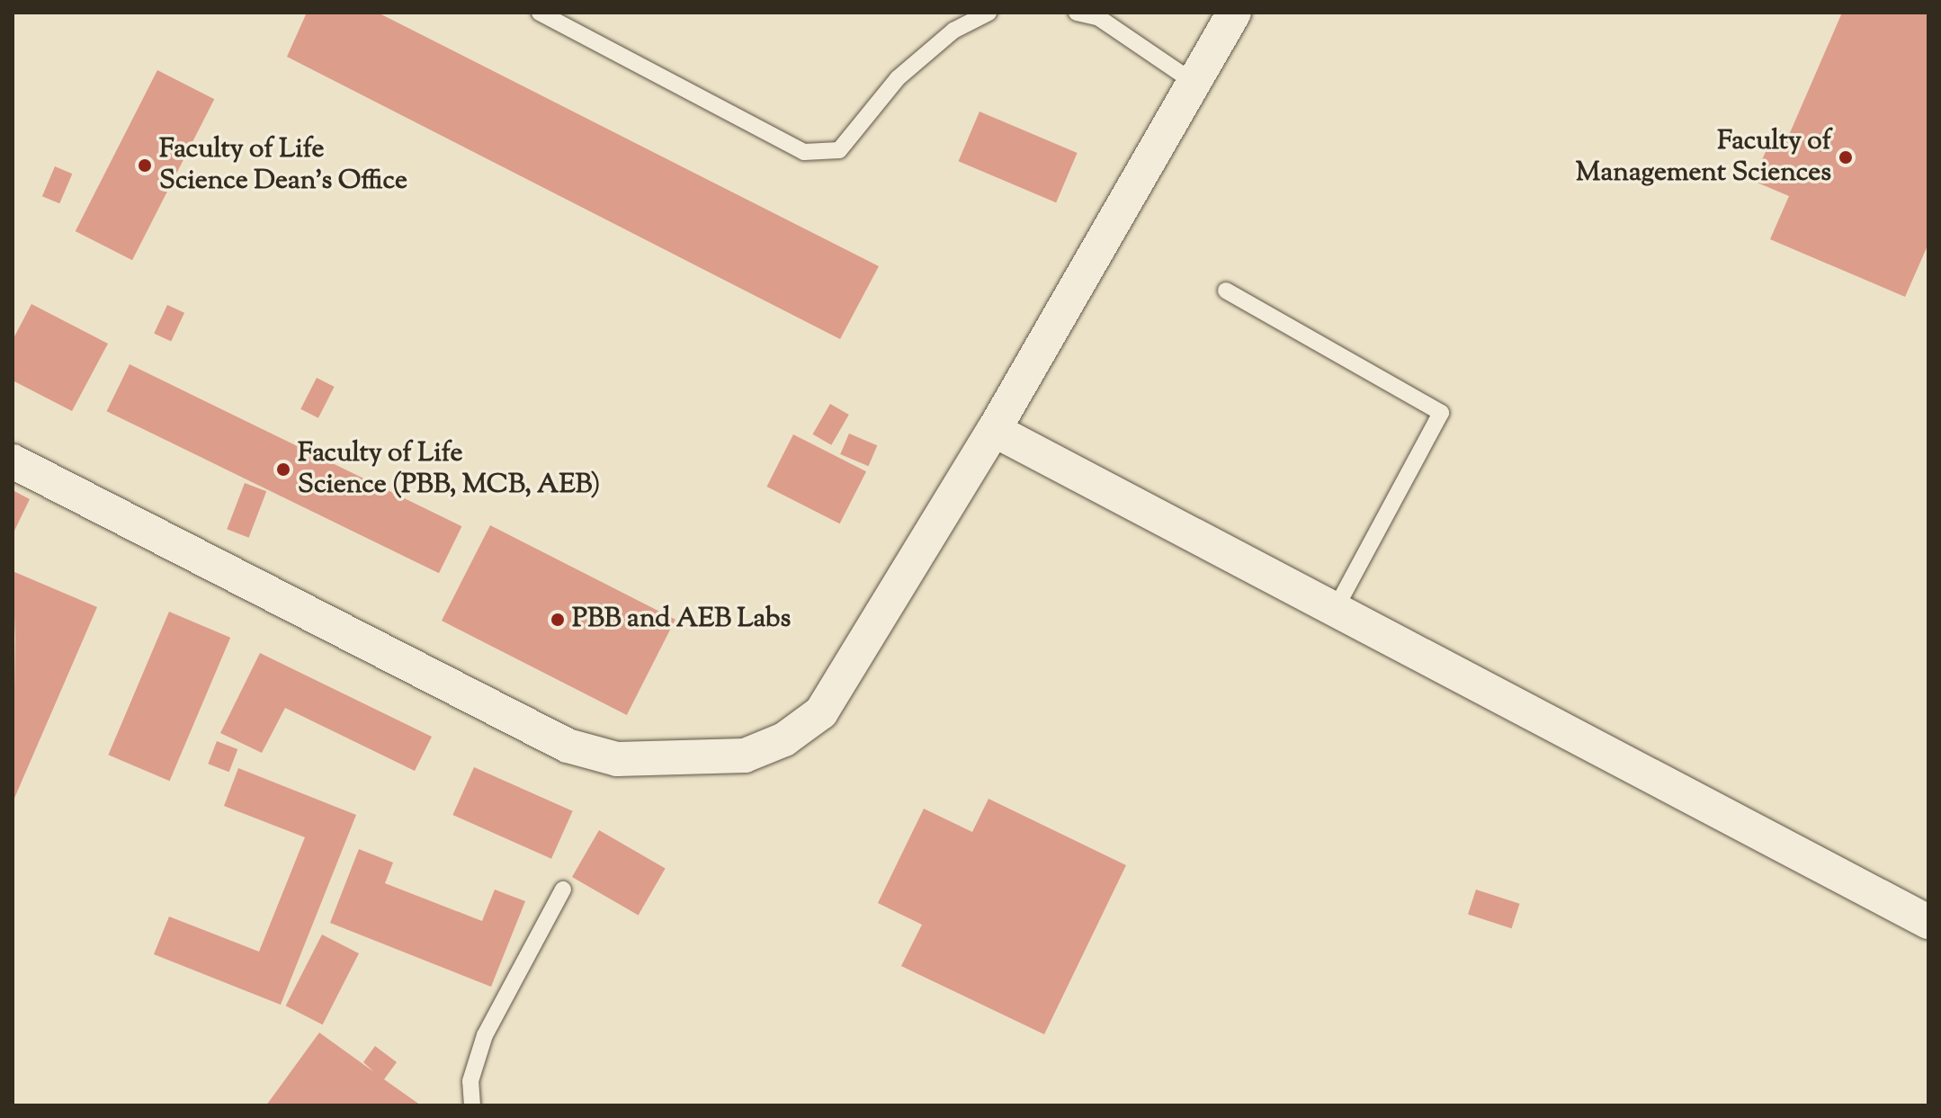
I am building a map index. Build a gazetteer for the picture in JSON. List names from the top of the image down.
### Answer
{
  "places": [
    "Faculty of Management Sciences",
    "Faculty of Life Science Dean's Office",
    "Faculty of Life Science (PBB, MCB, AEB)",
    "PBB and AEB Labs"
  ]
}
